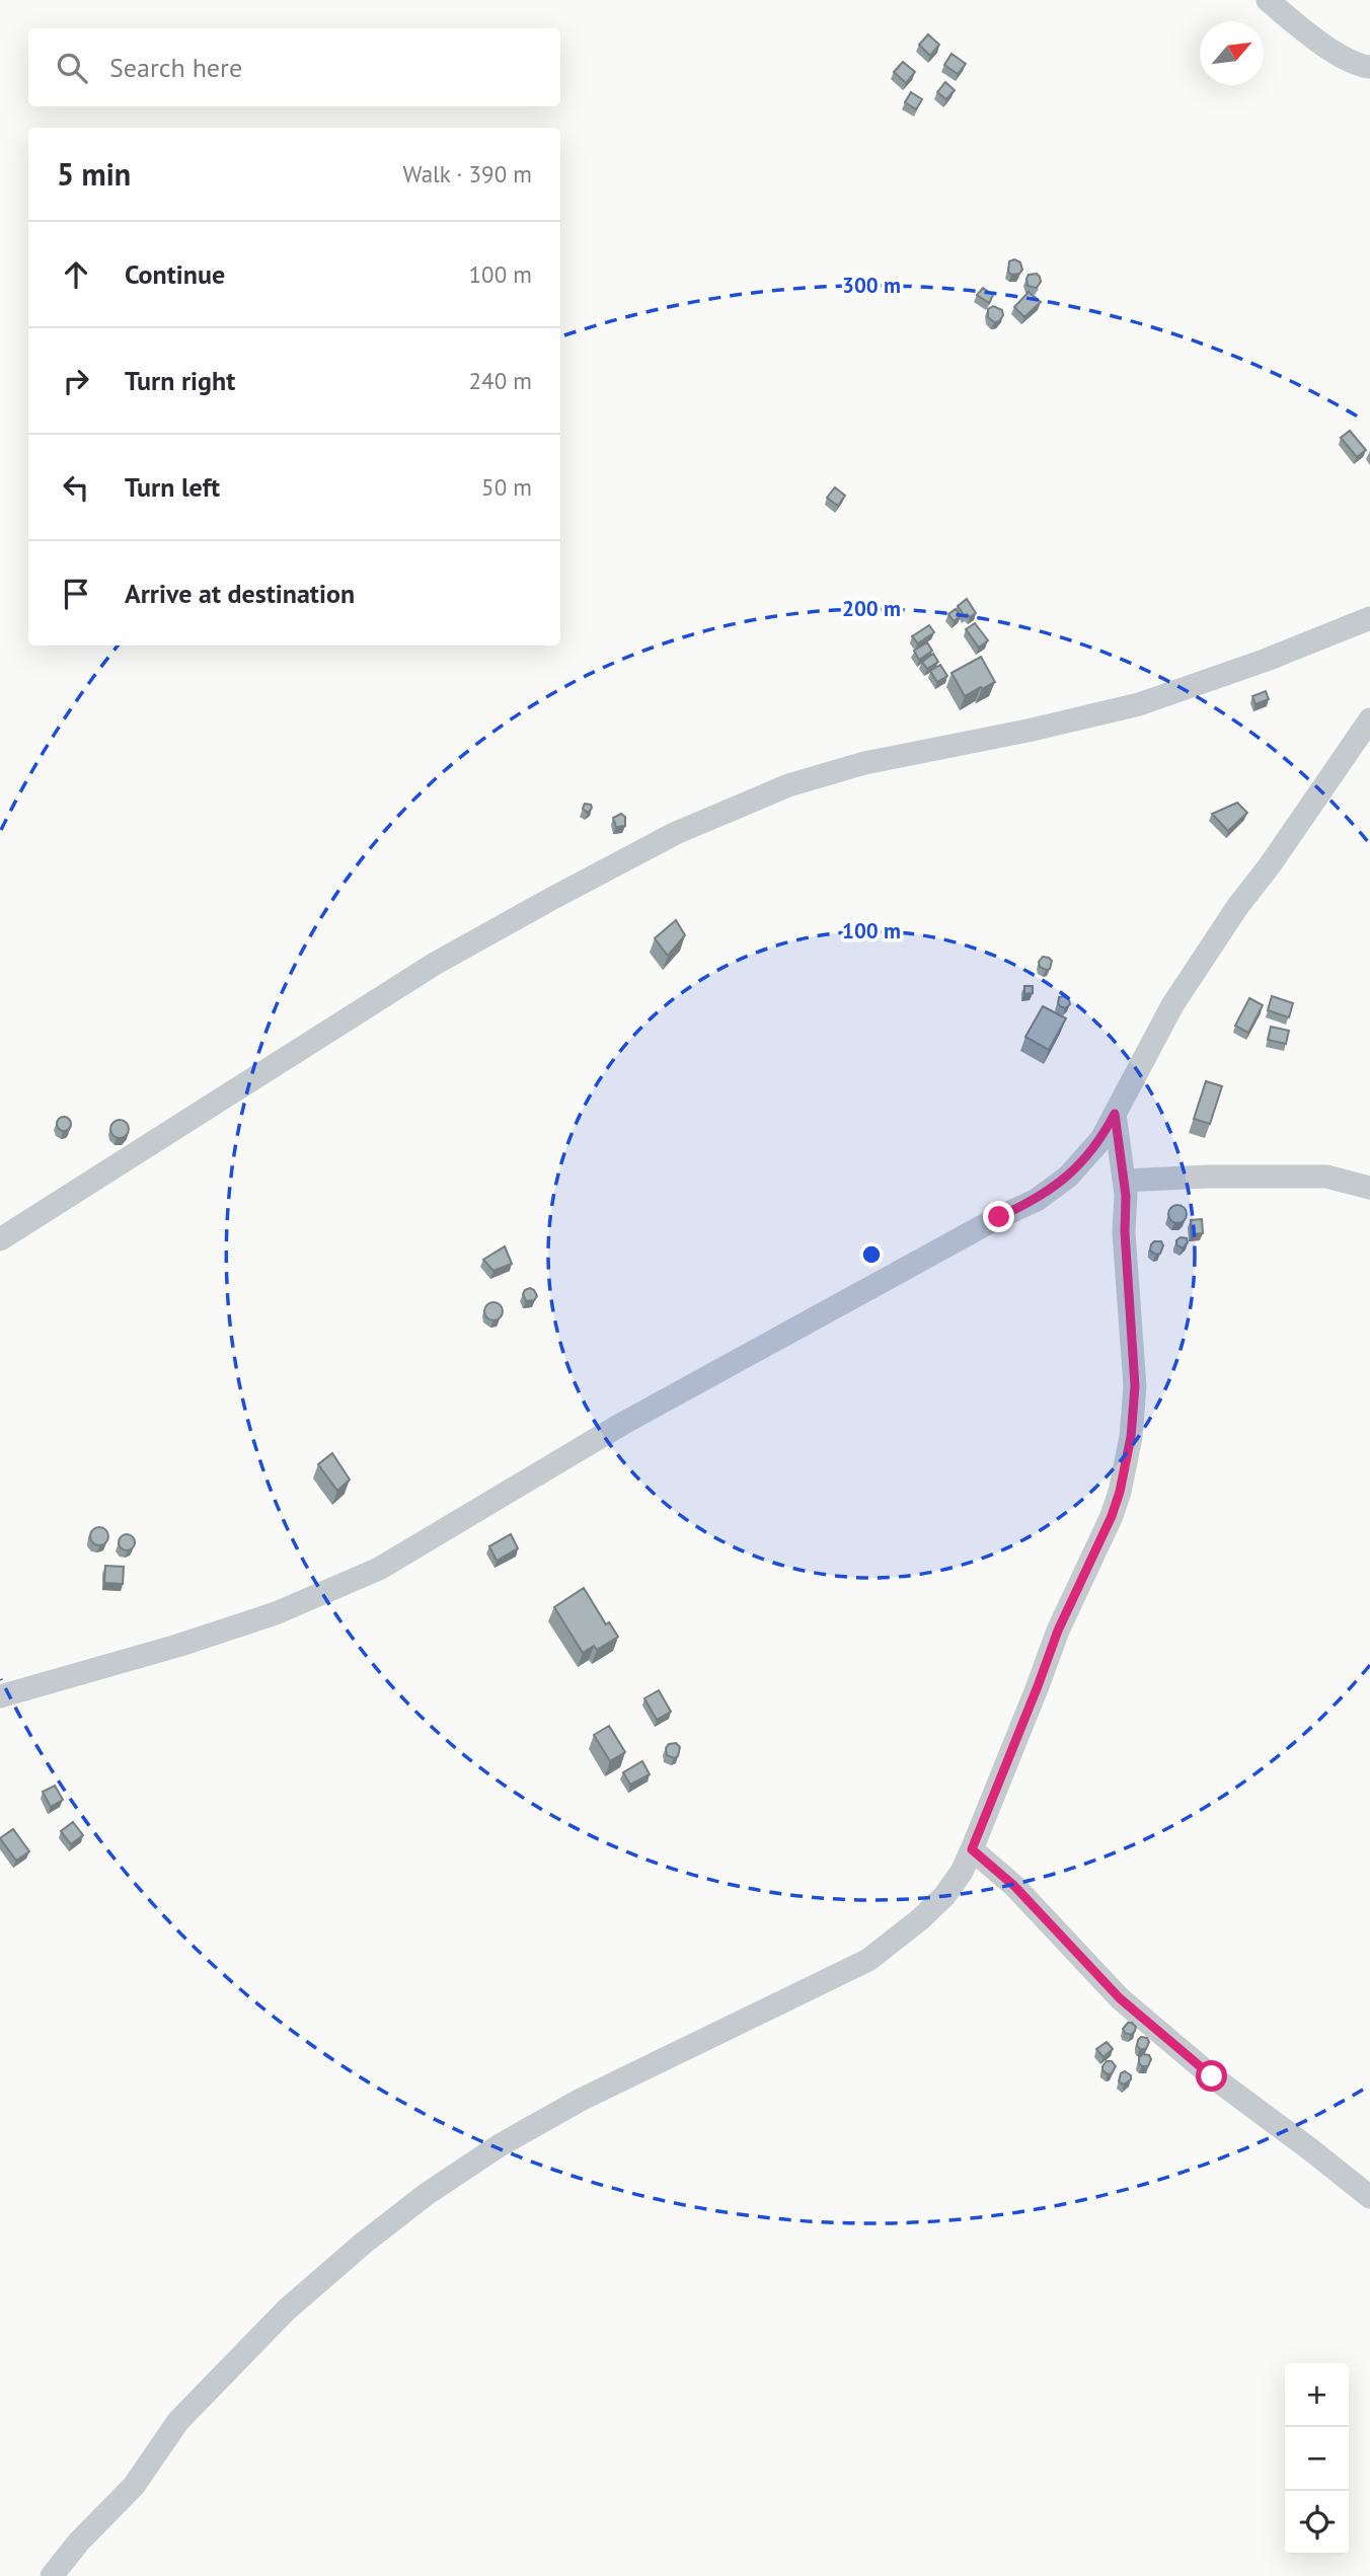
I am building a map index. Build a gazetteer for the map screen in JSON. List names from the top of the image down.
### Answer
{
  "north": "top right",
  "page": {
    "search": "Search here",
    "heading": ["5 min", "Walk · 390 m"],
    "list": [
      ["Continue", "100 m"],
      ["Turn right", "240 m"],
      ["Turn left", "50 m"],
      "Arrive at destination"
    ],
    "map_buttons": ["+", "−"]
  },
  "rings": ["300 m", "200 m", "100 m"]
}
